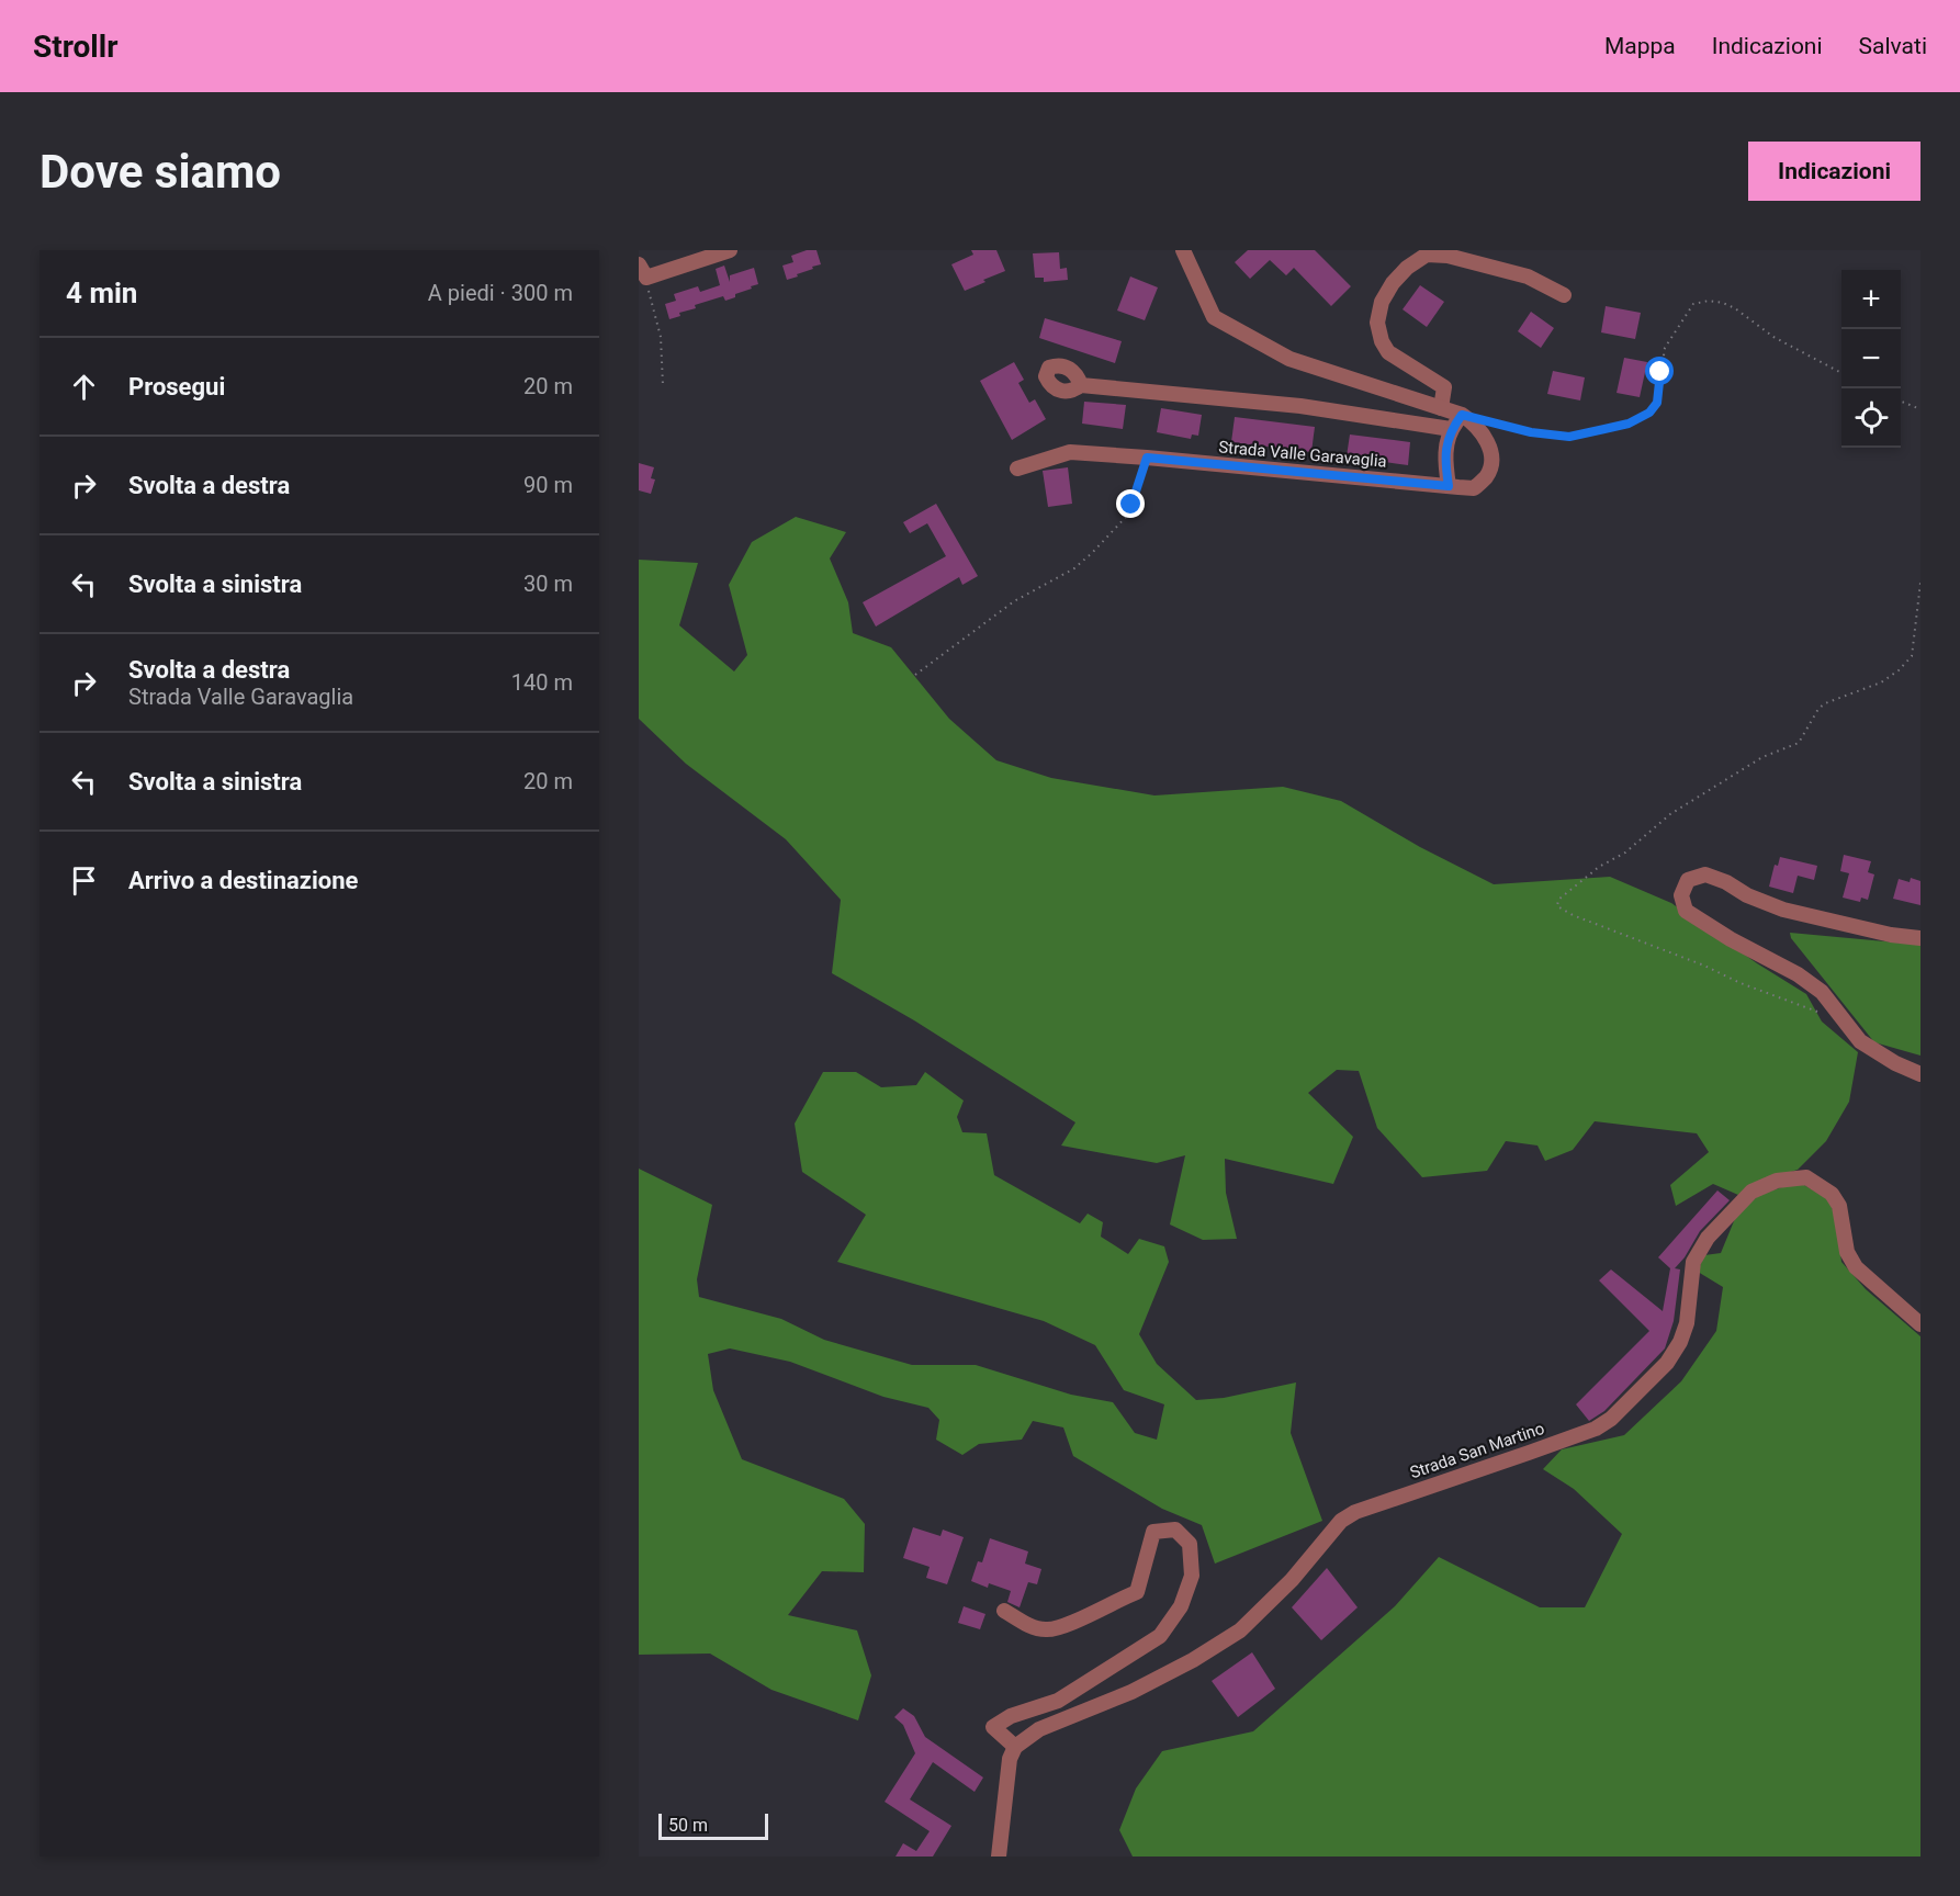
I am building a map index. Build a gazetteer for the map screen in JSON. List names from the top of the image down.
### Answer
{
  "streets": {
    "street": ["Strada Valle Garavaglia", "Strada San Martino"]
  },
  "scale_bar": "50 m",
  "page": {
    "header": "Strollr",
    "nav": ["Mappa", "Indicazioni", "Salvati"],
    "buttons": "Indicazioni",
    "title": "Dove siamo",
    "heading": ["4 min", "A piedi · 300 m"],
    "map_buttons": ["+", "−"],
    "list": [
      ["Prosegui", "20 m"],
      ["Svolta a destra", "90 m"],
      ["Svolta a sinistra", "30 m"],
      ["Svolta a destra", "Strada Valle Garavaglia", "140 m"],
      ["Svolta a sinistra", "20 m"],
      "Arrivo a destinazione"
    ],
    "scale": "50 m"
  }
}
